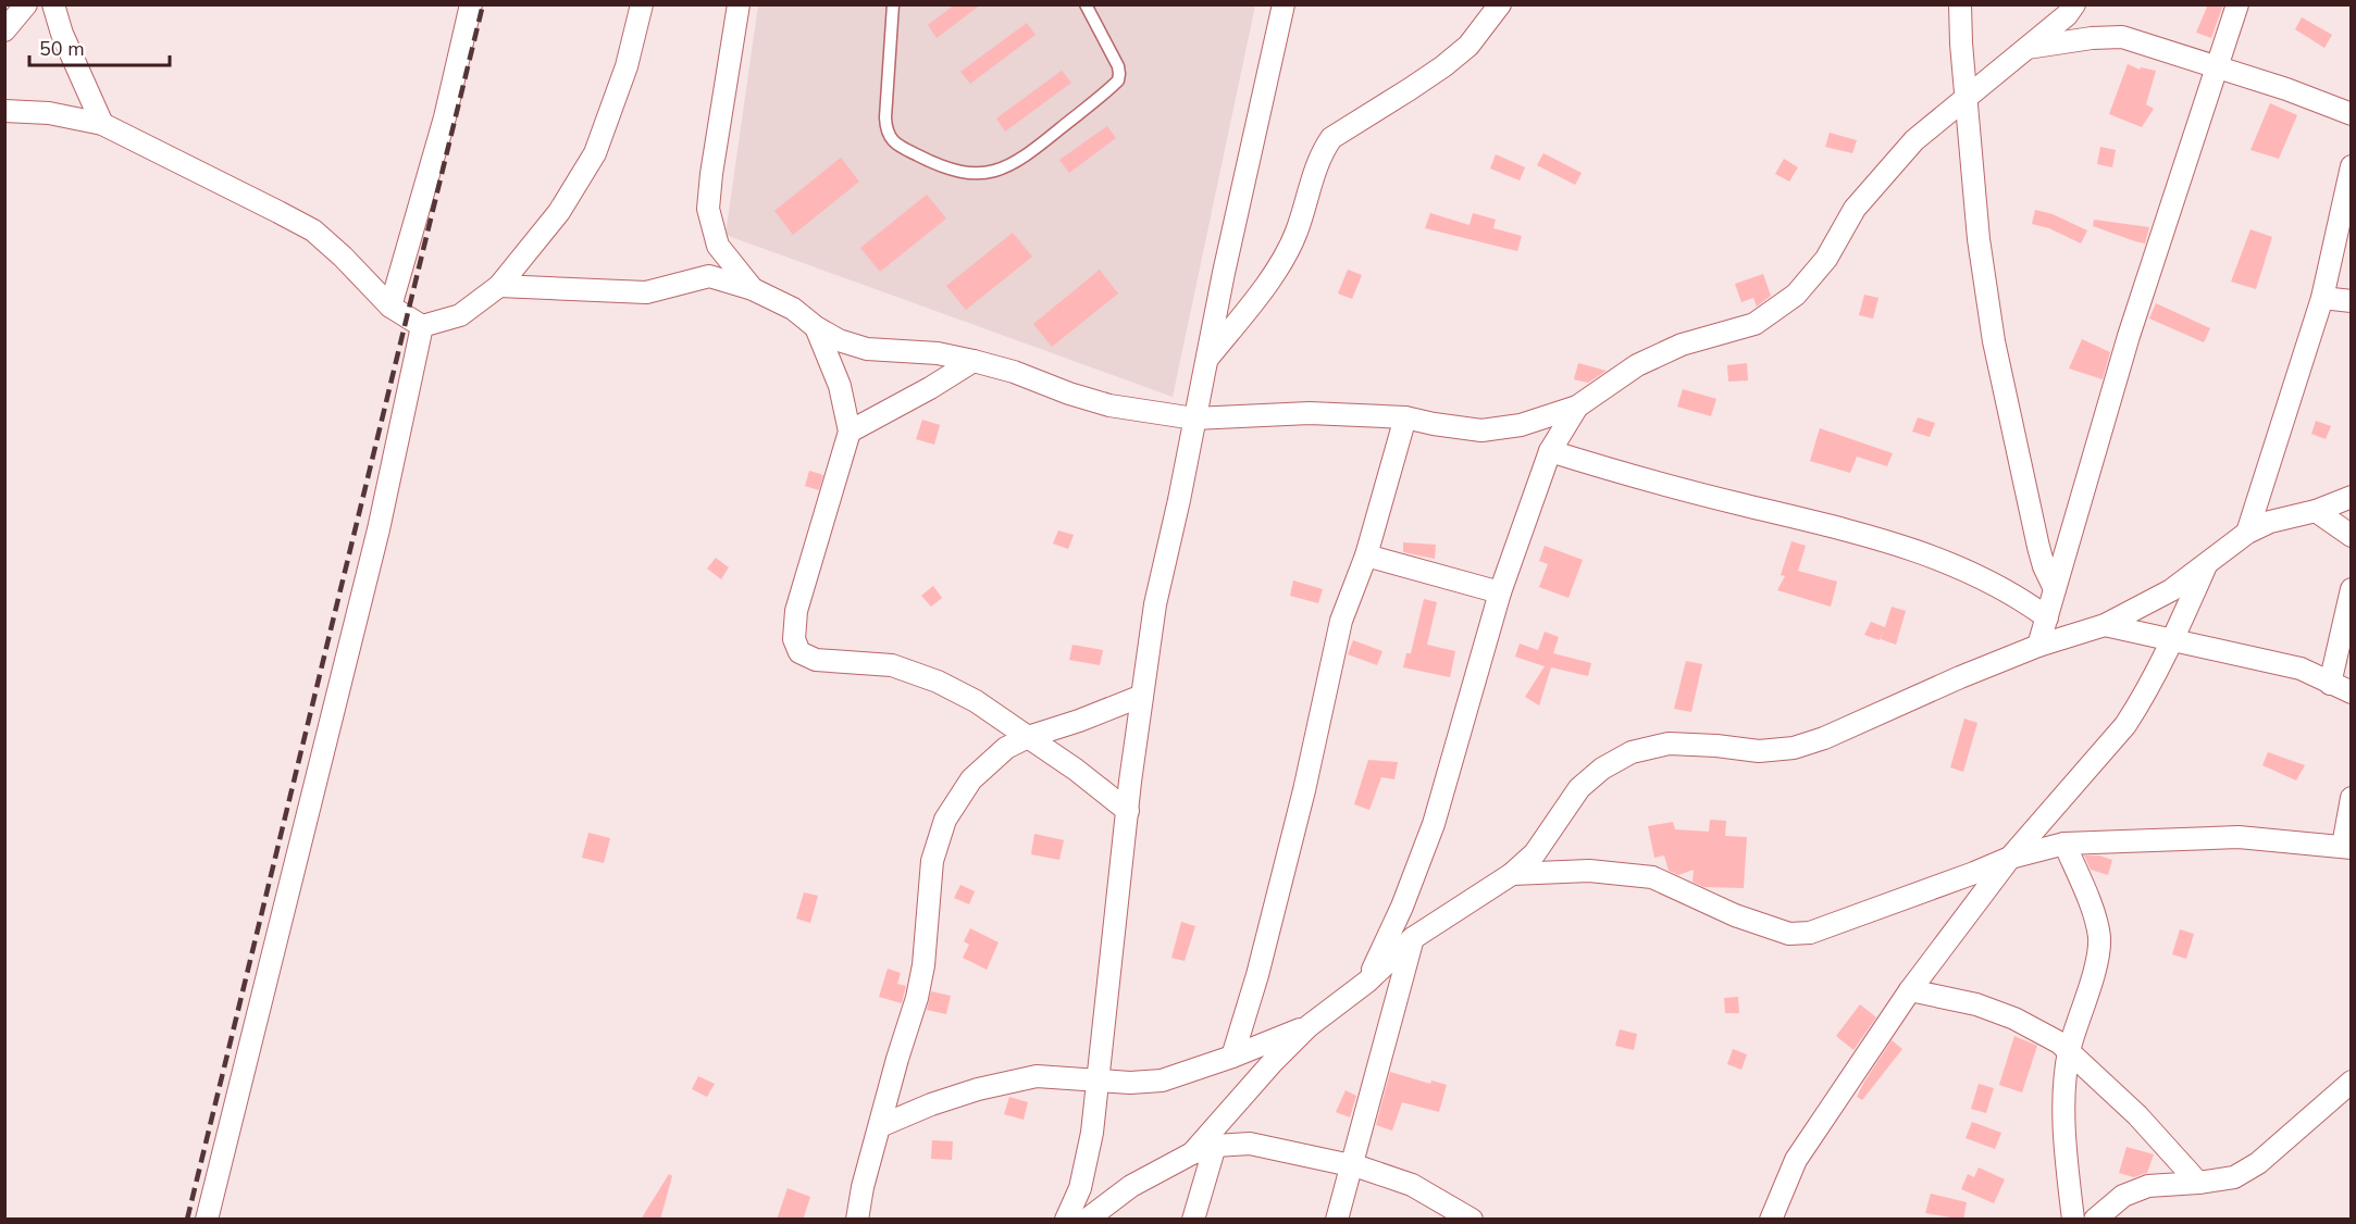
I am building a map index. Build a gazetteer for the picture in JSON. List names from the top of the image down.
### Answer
{
  "scale_bar": "50 m"
}
